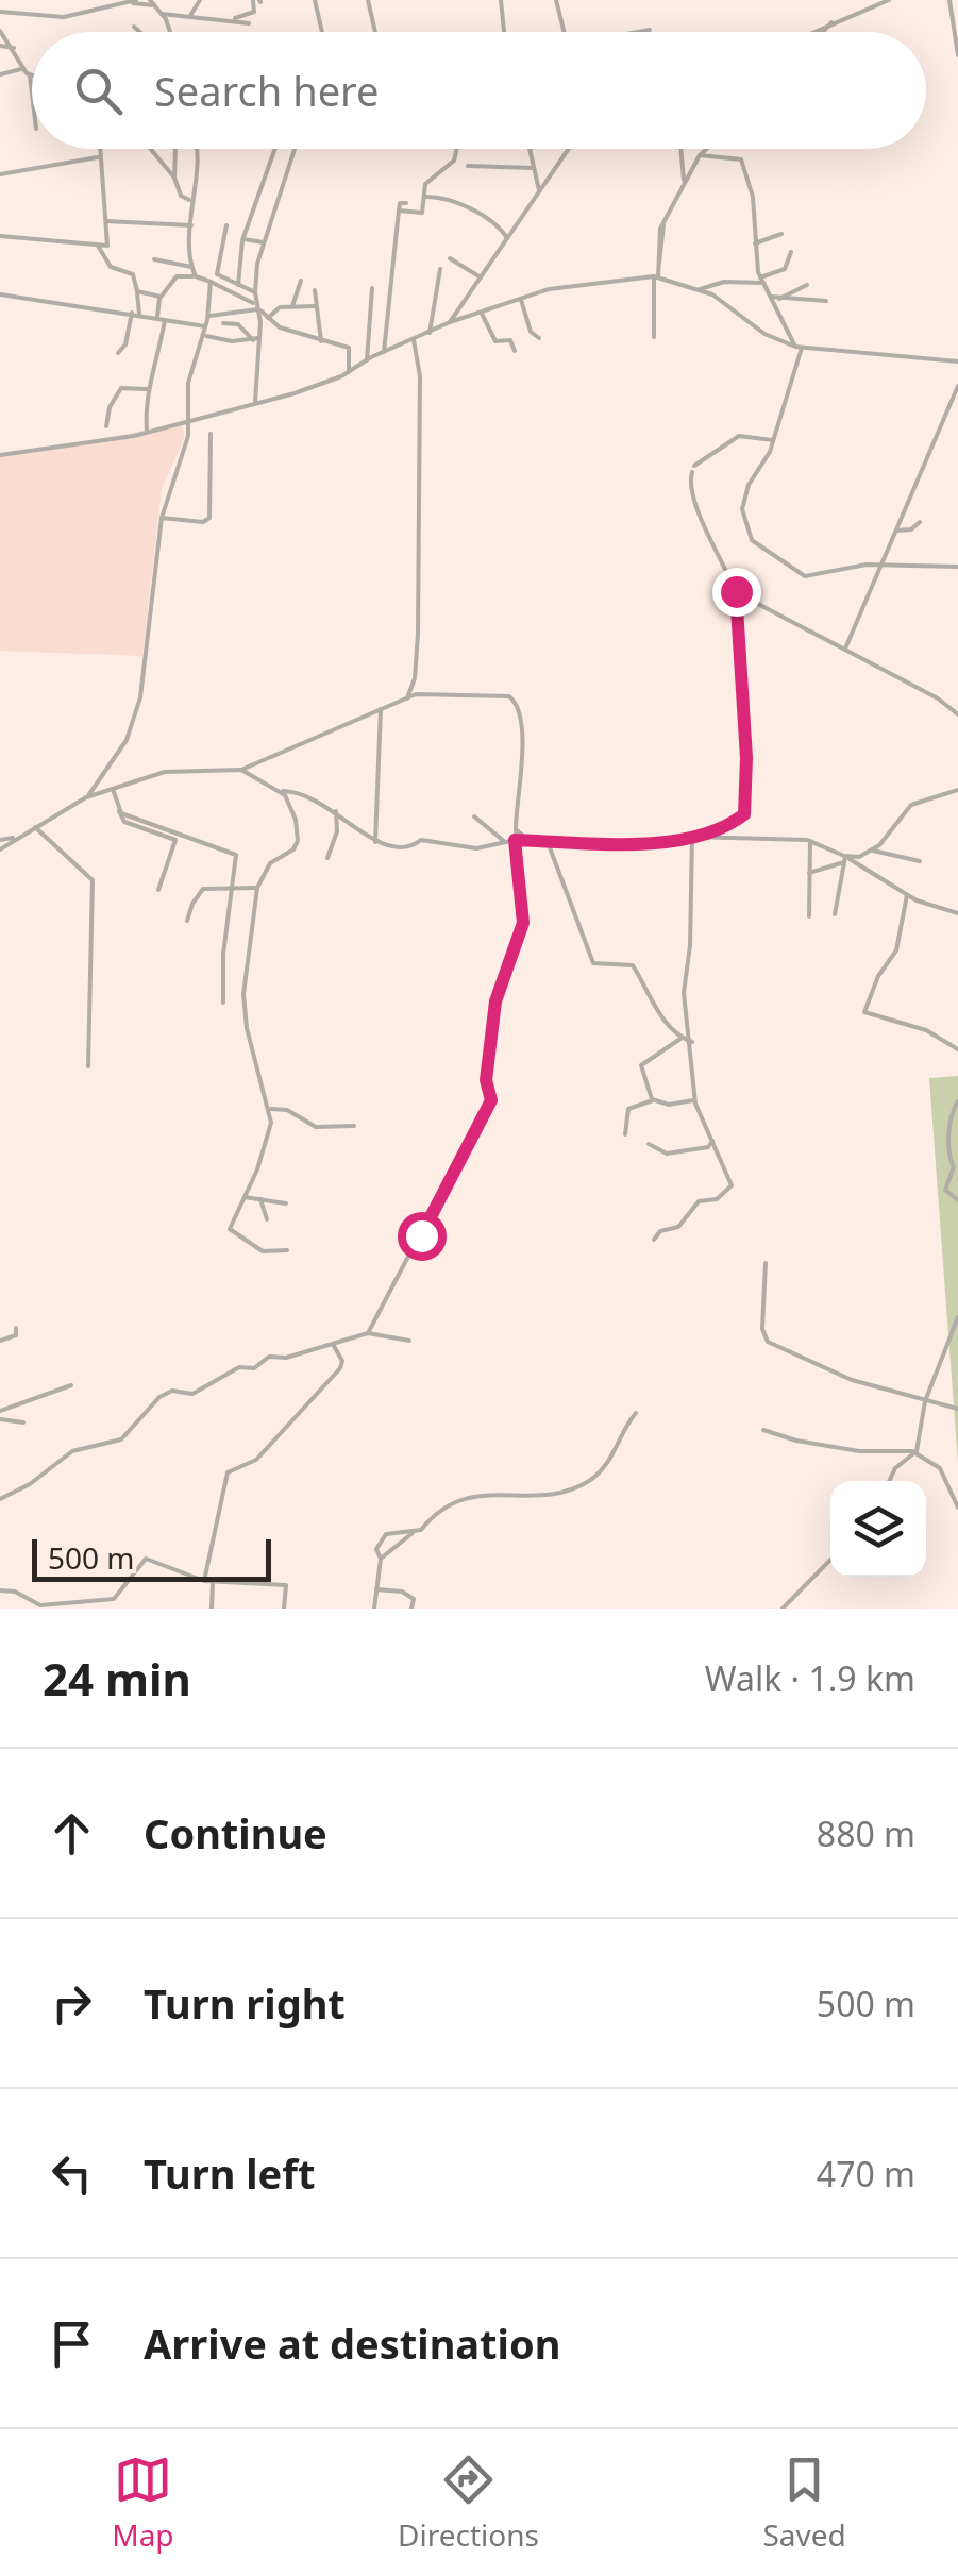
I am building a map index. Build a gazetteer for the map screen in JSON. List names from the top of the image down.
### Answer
{
  "scale_bar": "500 m",
  "page": {
    "search": "Search here",
    "scale": "500 m",
    "heading": ["24 min", "Walk · 1.9 km"],
    "list": [
      ["Continue", "880 m"],
      ["Turn right", "500 m"],
      ["Turn left", "470 m"],
      "Arrive at destination"
    ],
    "nav": ["Map", "Directions", "Saved"]
  }
}
